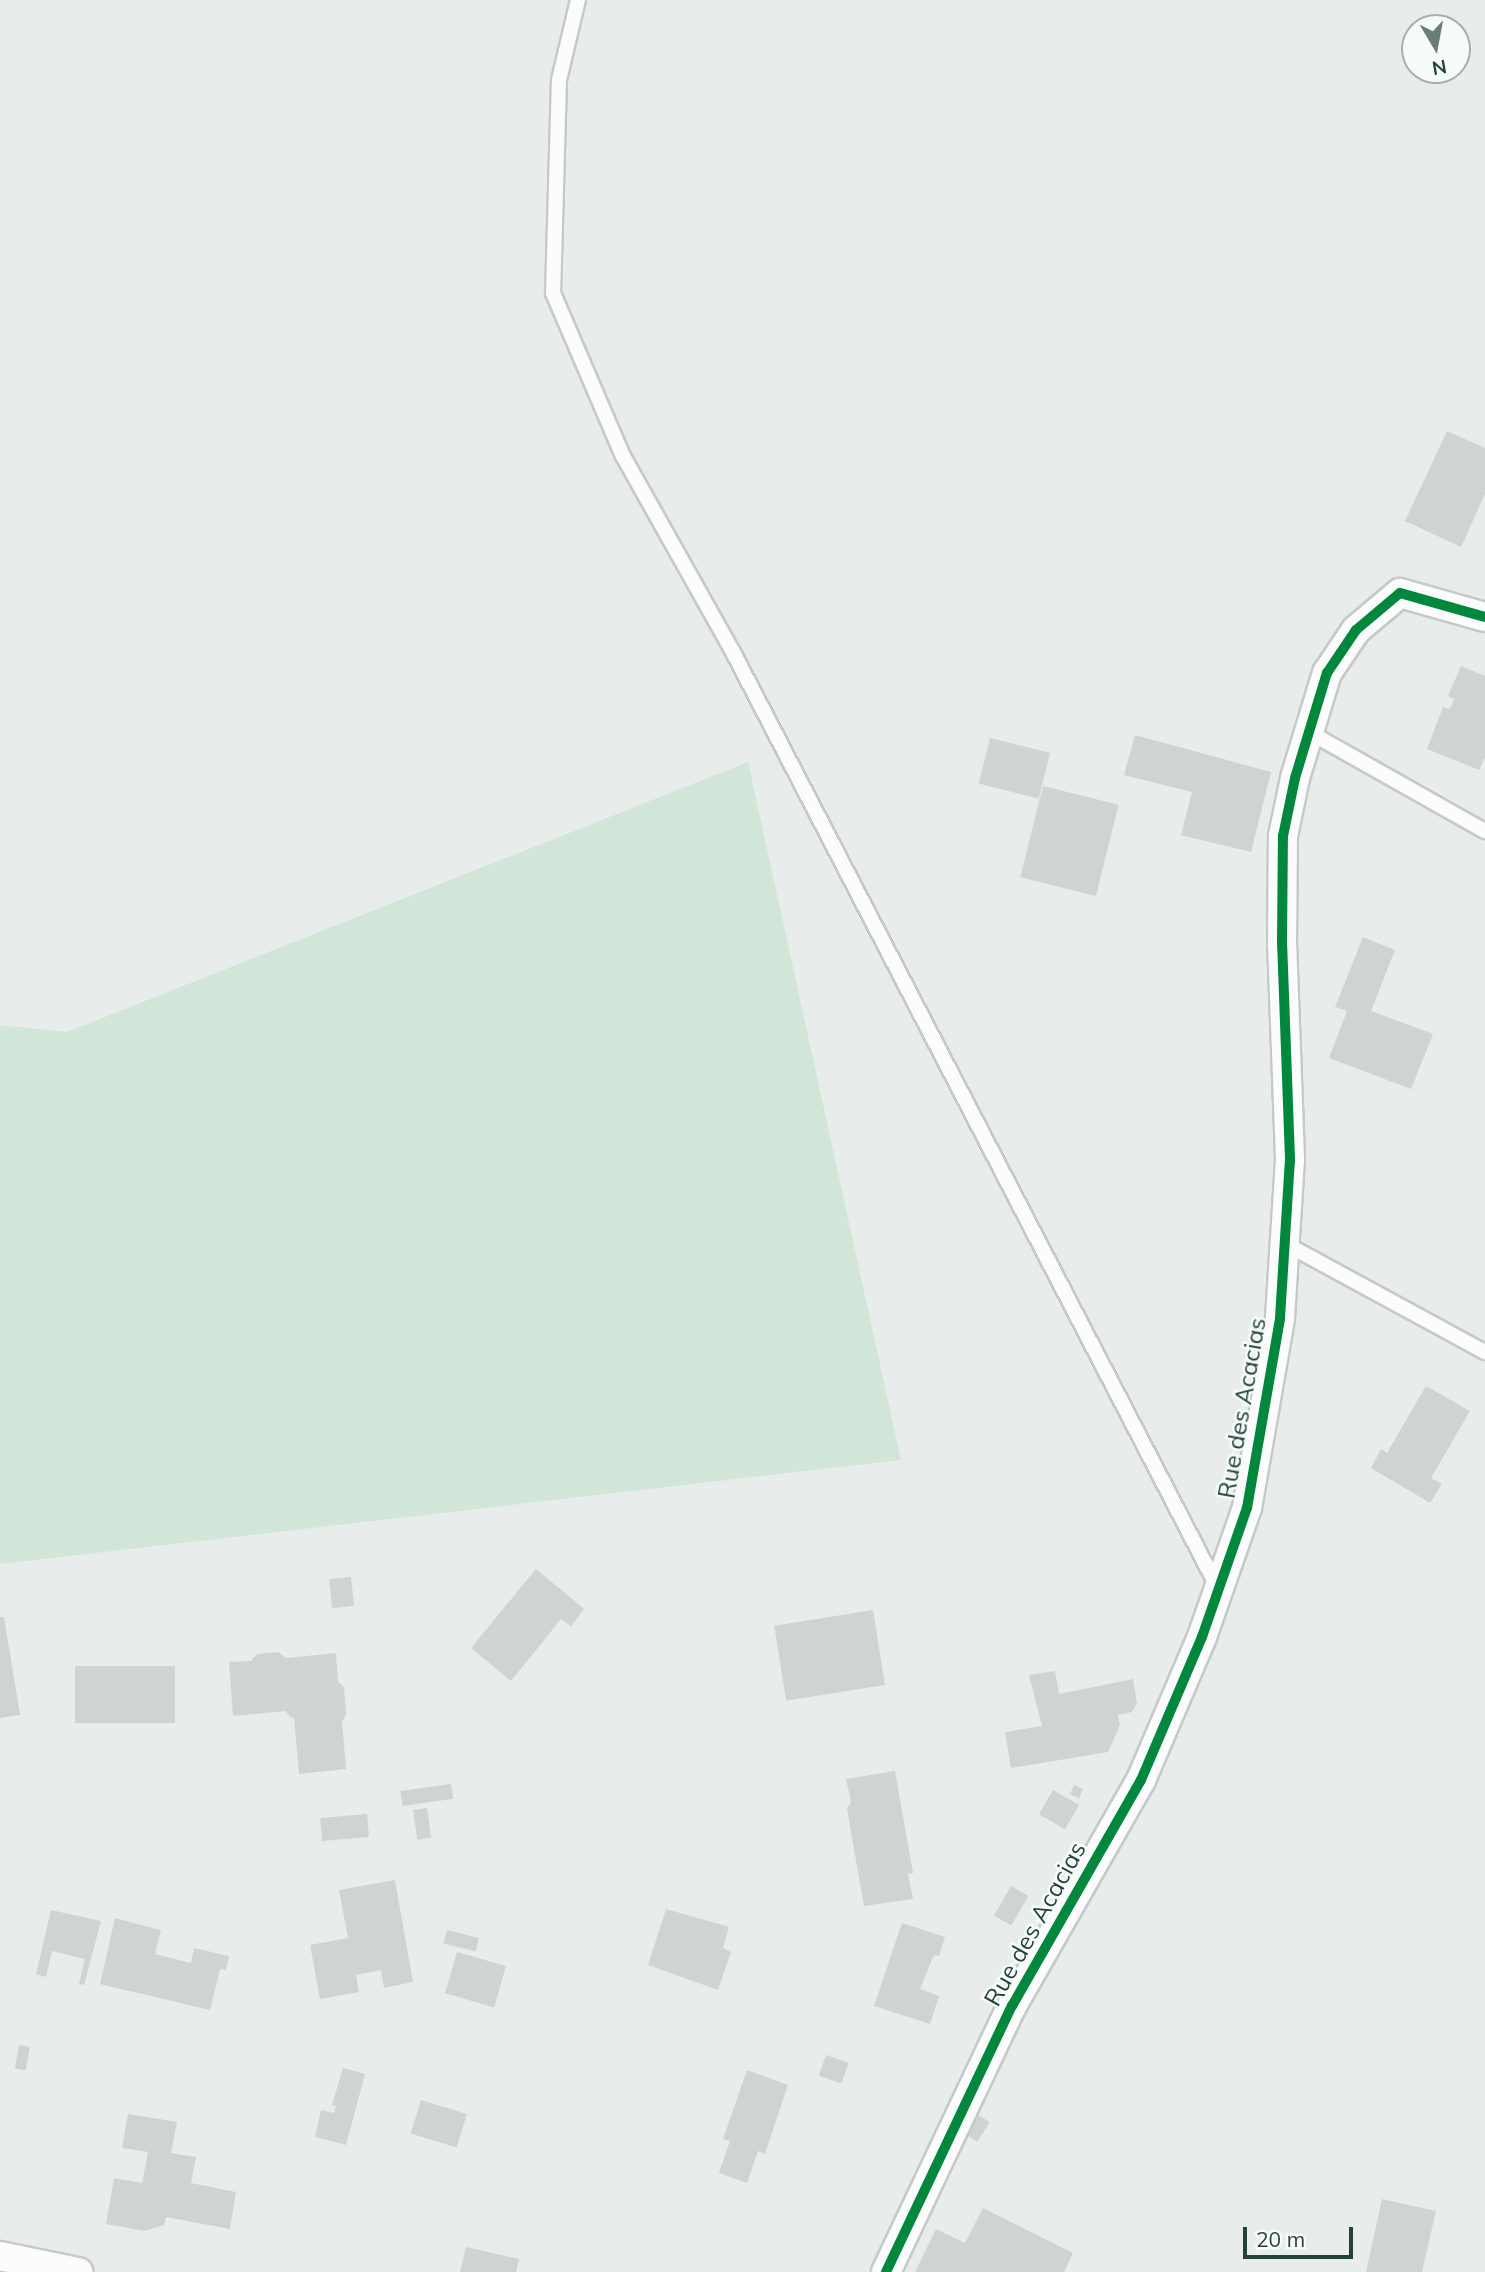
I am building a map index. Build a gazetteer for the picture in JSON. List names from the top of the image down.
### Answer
{
  "streets": {
    "street": ["Rue des Acacias"]
  },
  "scale_bar": "20 m",
  "north": "bottom"
}
